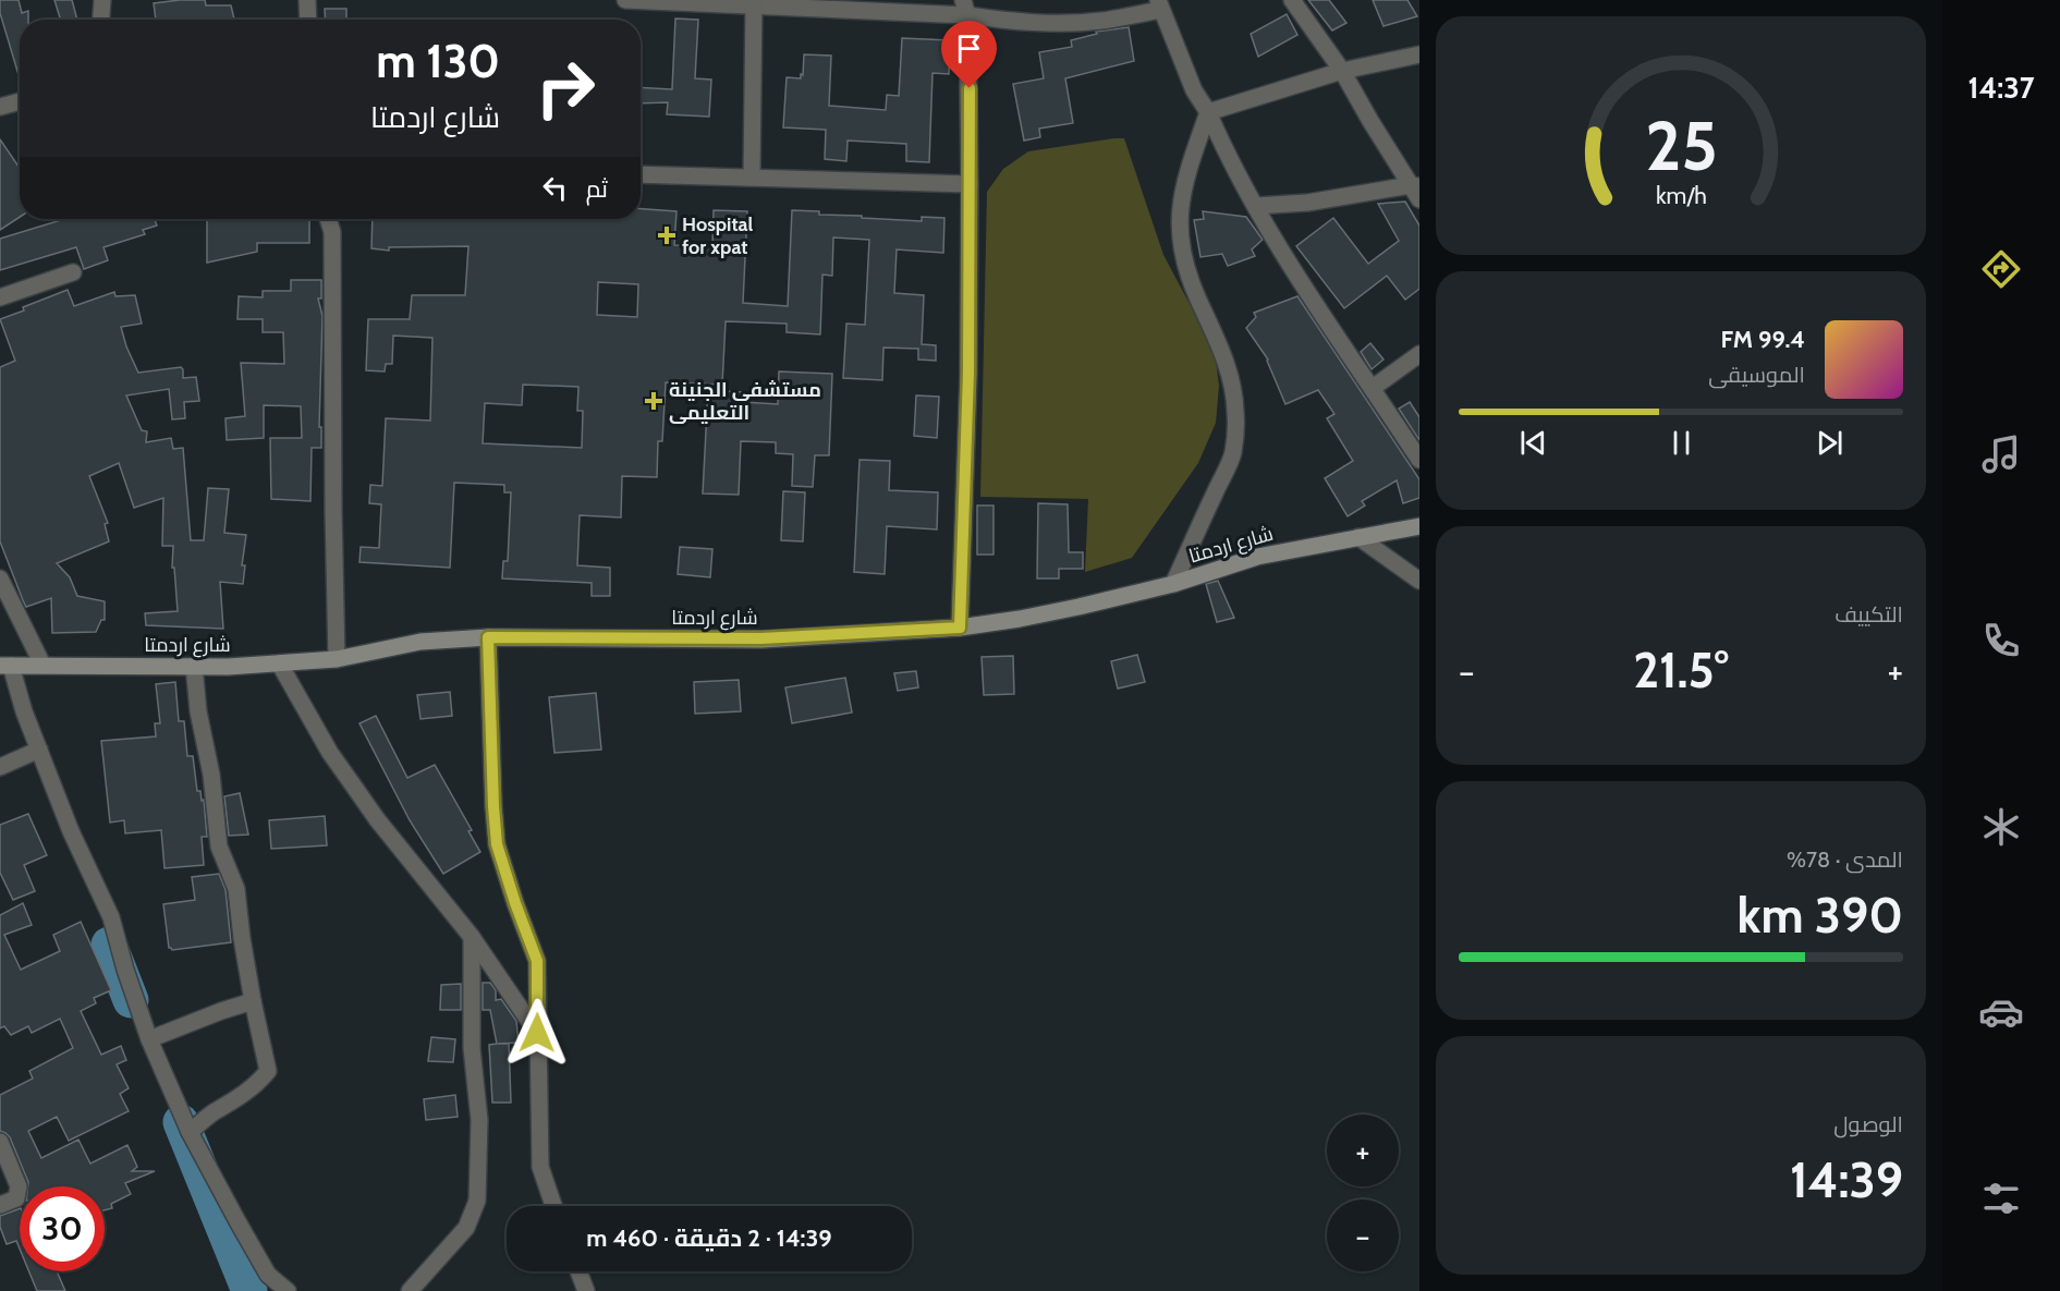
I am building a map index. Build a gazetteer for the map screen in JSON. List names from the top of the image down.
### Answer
{
  "streets": {
    "main road": ["شارع اردمتا"]
  },
  "places": {
    "health": ["Hospital for xpat", "مستشفي الجنينة التعليمى"]
  },
  "page": {
    "tabs": "14:37",
    "turn": ["130 m", "شارع اردمتا"],
    "then": "ثم",
    "song": ["99.4 FM", "الموسيقى"],
    "tile": [
      "التكييف",
      ["المدى · 78%", "390 km"],
      ["الوصول", "14:39"]
    ],
    "heat": ["−", "21.5°", "+"],
    "map_buttons": ["+", "−"],
    "limit": "30",
    "trip": "14:39 · 2 دقيقة · 460 m",
    "gauge": ["25", "km/h"]
  }
}
